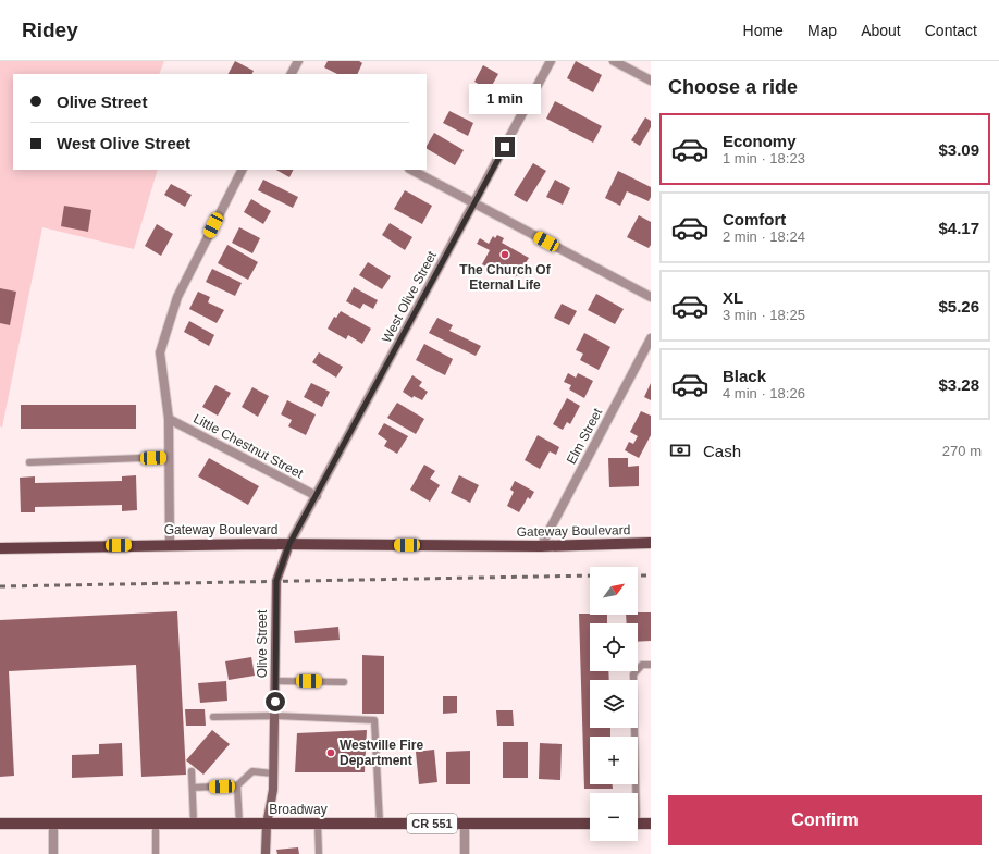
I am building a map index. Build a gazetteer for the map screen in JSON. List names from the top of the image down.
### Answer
{
  "streets": {
    "main road": ["Gateway Boulevard", "Broadway", "CR 551"],
    "street": [
      "West Olive Street",
      "Elm Street",
      "Little Chestnut Street",
      "Olive Street"
    ]
  },
  "crossings": [
    ["West Olive Street", "Little Chestnut Street"],
    ["West Olive Street", "Gateway Boulevard"],
    ["West Olive Street", "Olive Street"],
    ["Elm Street", "Gateway Boulevard"],
    ["Gateway Boulevard", "Olive Street"],
    ["Olive Street", "Broadway"]
  ],
  "places": ["The Church Of Eternal Life", "Westville Fire Department"],
  "north": "top right",
  "page": {
    "header": "Ridey",
    "nav": [
      "Home",
      "Map",
      "About",
      "Contact"
    ],
    "heading": "Choose a ride",
    "banner": ["Olive Street", "West Olive Street"],
    "bubble": "1 min",
    "list": [
      {
        "name": "Economy",
        "note": "1 min · 18:23",
        "value": "$3.09"
      },
      {
        "name": "Comfort",
        "note": "2 min · 18:24",
        "value": "$4.17"
      },
      {
        "name": "XL",
        "note": "3 min · 18:25",
        "value": "$5.26"
      },
      {
        "name": "Black",
        "note": "4 min · 18:26",
        "value": "$3.28"
      }
    ],
    "pay": ["Cash", "270 m"],
    "map_buttons": ["+", "−"],
    "buttons": "Confirm"
  }
}
